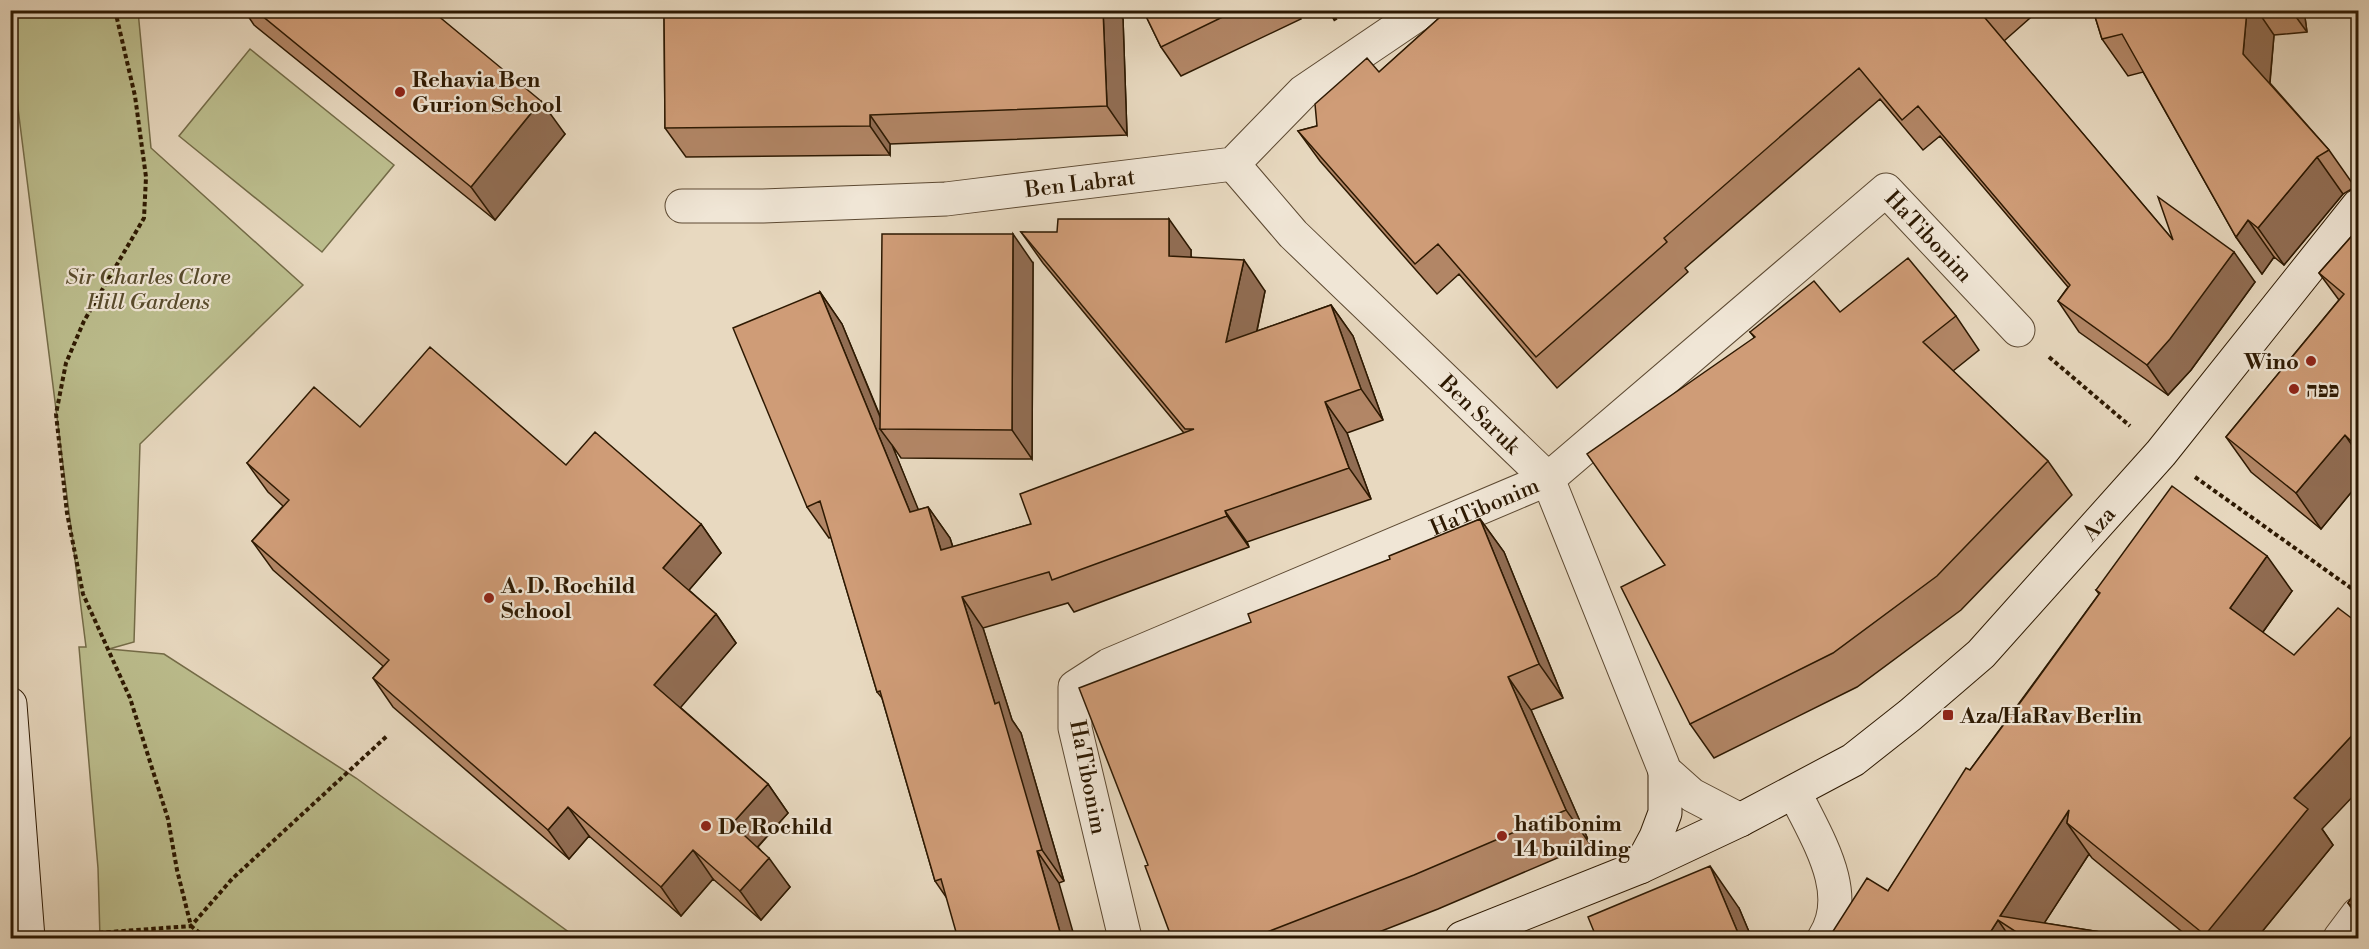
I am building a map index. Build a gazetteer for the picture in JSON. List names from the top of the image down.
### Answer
{
  "streets": {
    "street": [
      "Ben Labrat",
      "HaTibonim",
      "Ben Saruk",
      "Aza"
    ]
  },
  "crossings": [
    ["Ben Labrat", "Ben Saruk"],
    ["HaTibonim", "Ben Saruk"],
    ["Ben Saruk", "Aza"]
  ],
  "parks": ["Sir Charles Clore Hill Gardens"],
  "places": {
    "other": [
      "Rehavia Ben Gurion School",
      "Wino",
      "פפה",
      "A. D. Rochild School",
      "De Rochild",
      "hatibonim 14 building"
    ],
    "transit": ["Aza/HaRav Berlin"]
  }
}
